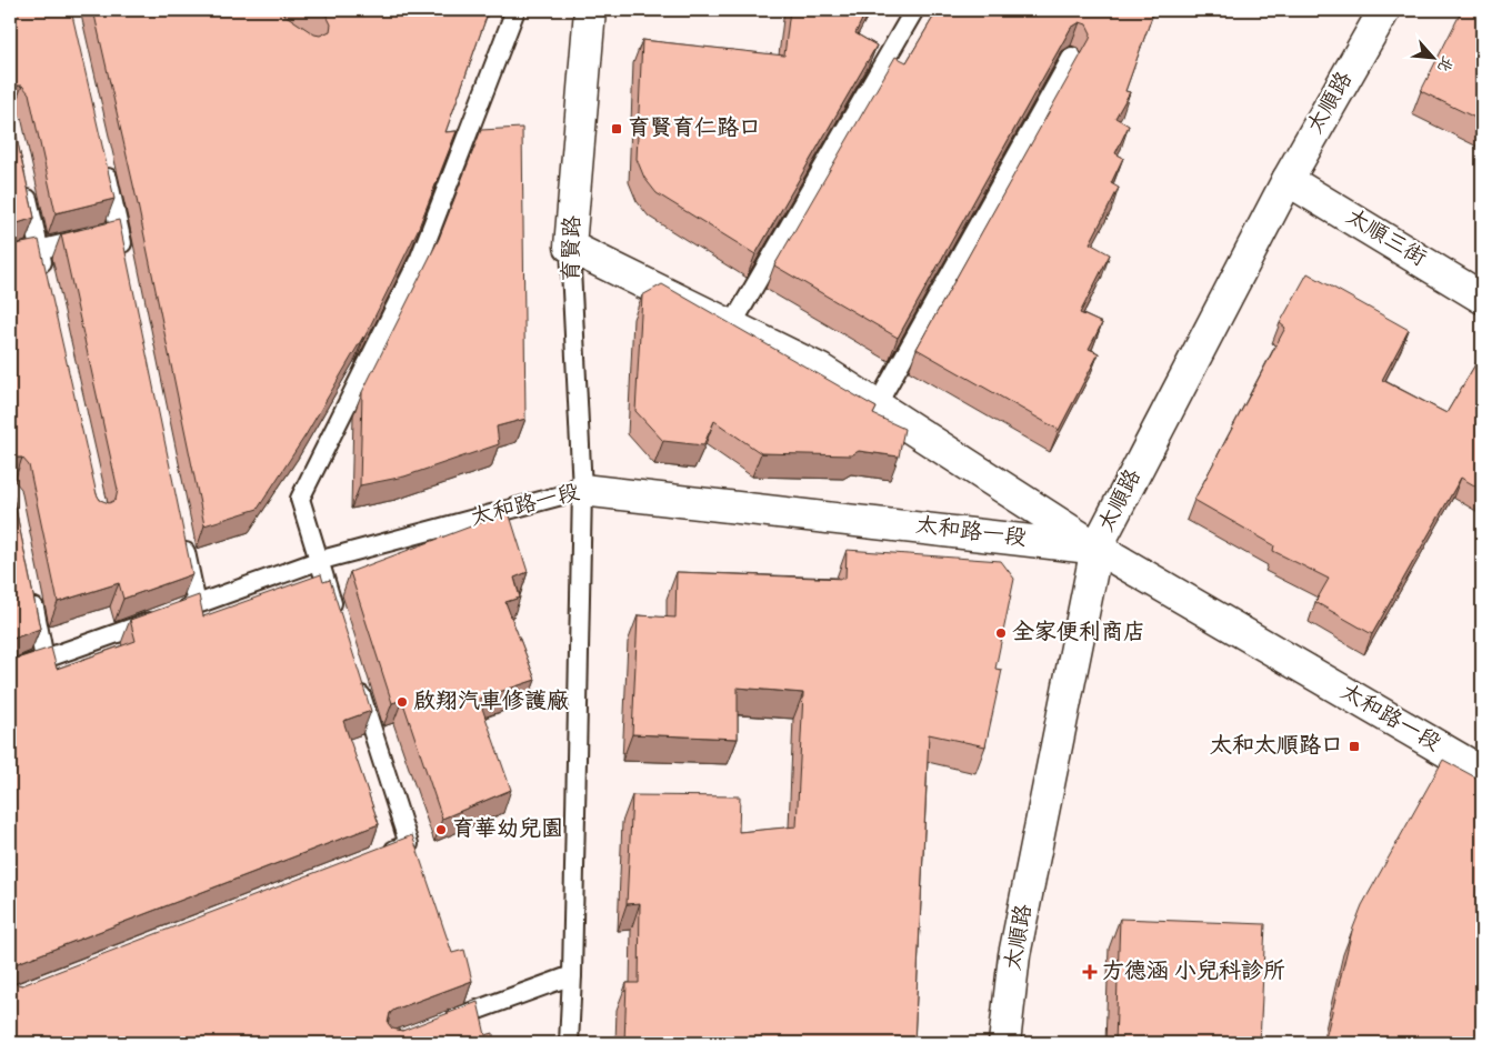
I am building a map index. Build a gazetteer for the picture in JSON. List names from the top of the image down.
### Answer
{
  "streets": {
    "street": [
      "太順路",
      "太順三街",
      "育賢路",
      "太和路一段"
    ]
  },
  "crossings": [
    ["太順路", "太順三街"],
    ["太順路", "太和路一段"],
    ["育賢路", "太和路一段"]
  ],
  "places": {
    "transit": ["育賢育仁路口", "太和太順路口"],
    "other": ["全家便利商店", "啟翔汽車修護廠", "育華幼兒園"],
    "health": ["方德涵 小兒科診所"]
  },
  "north": "bottom right"
}
